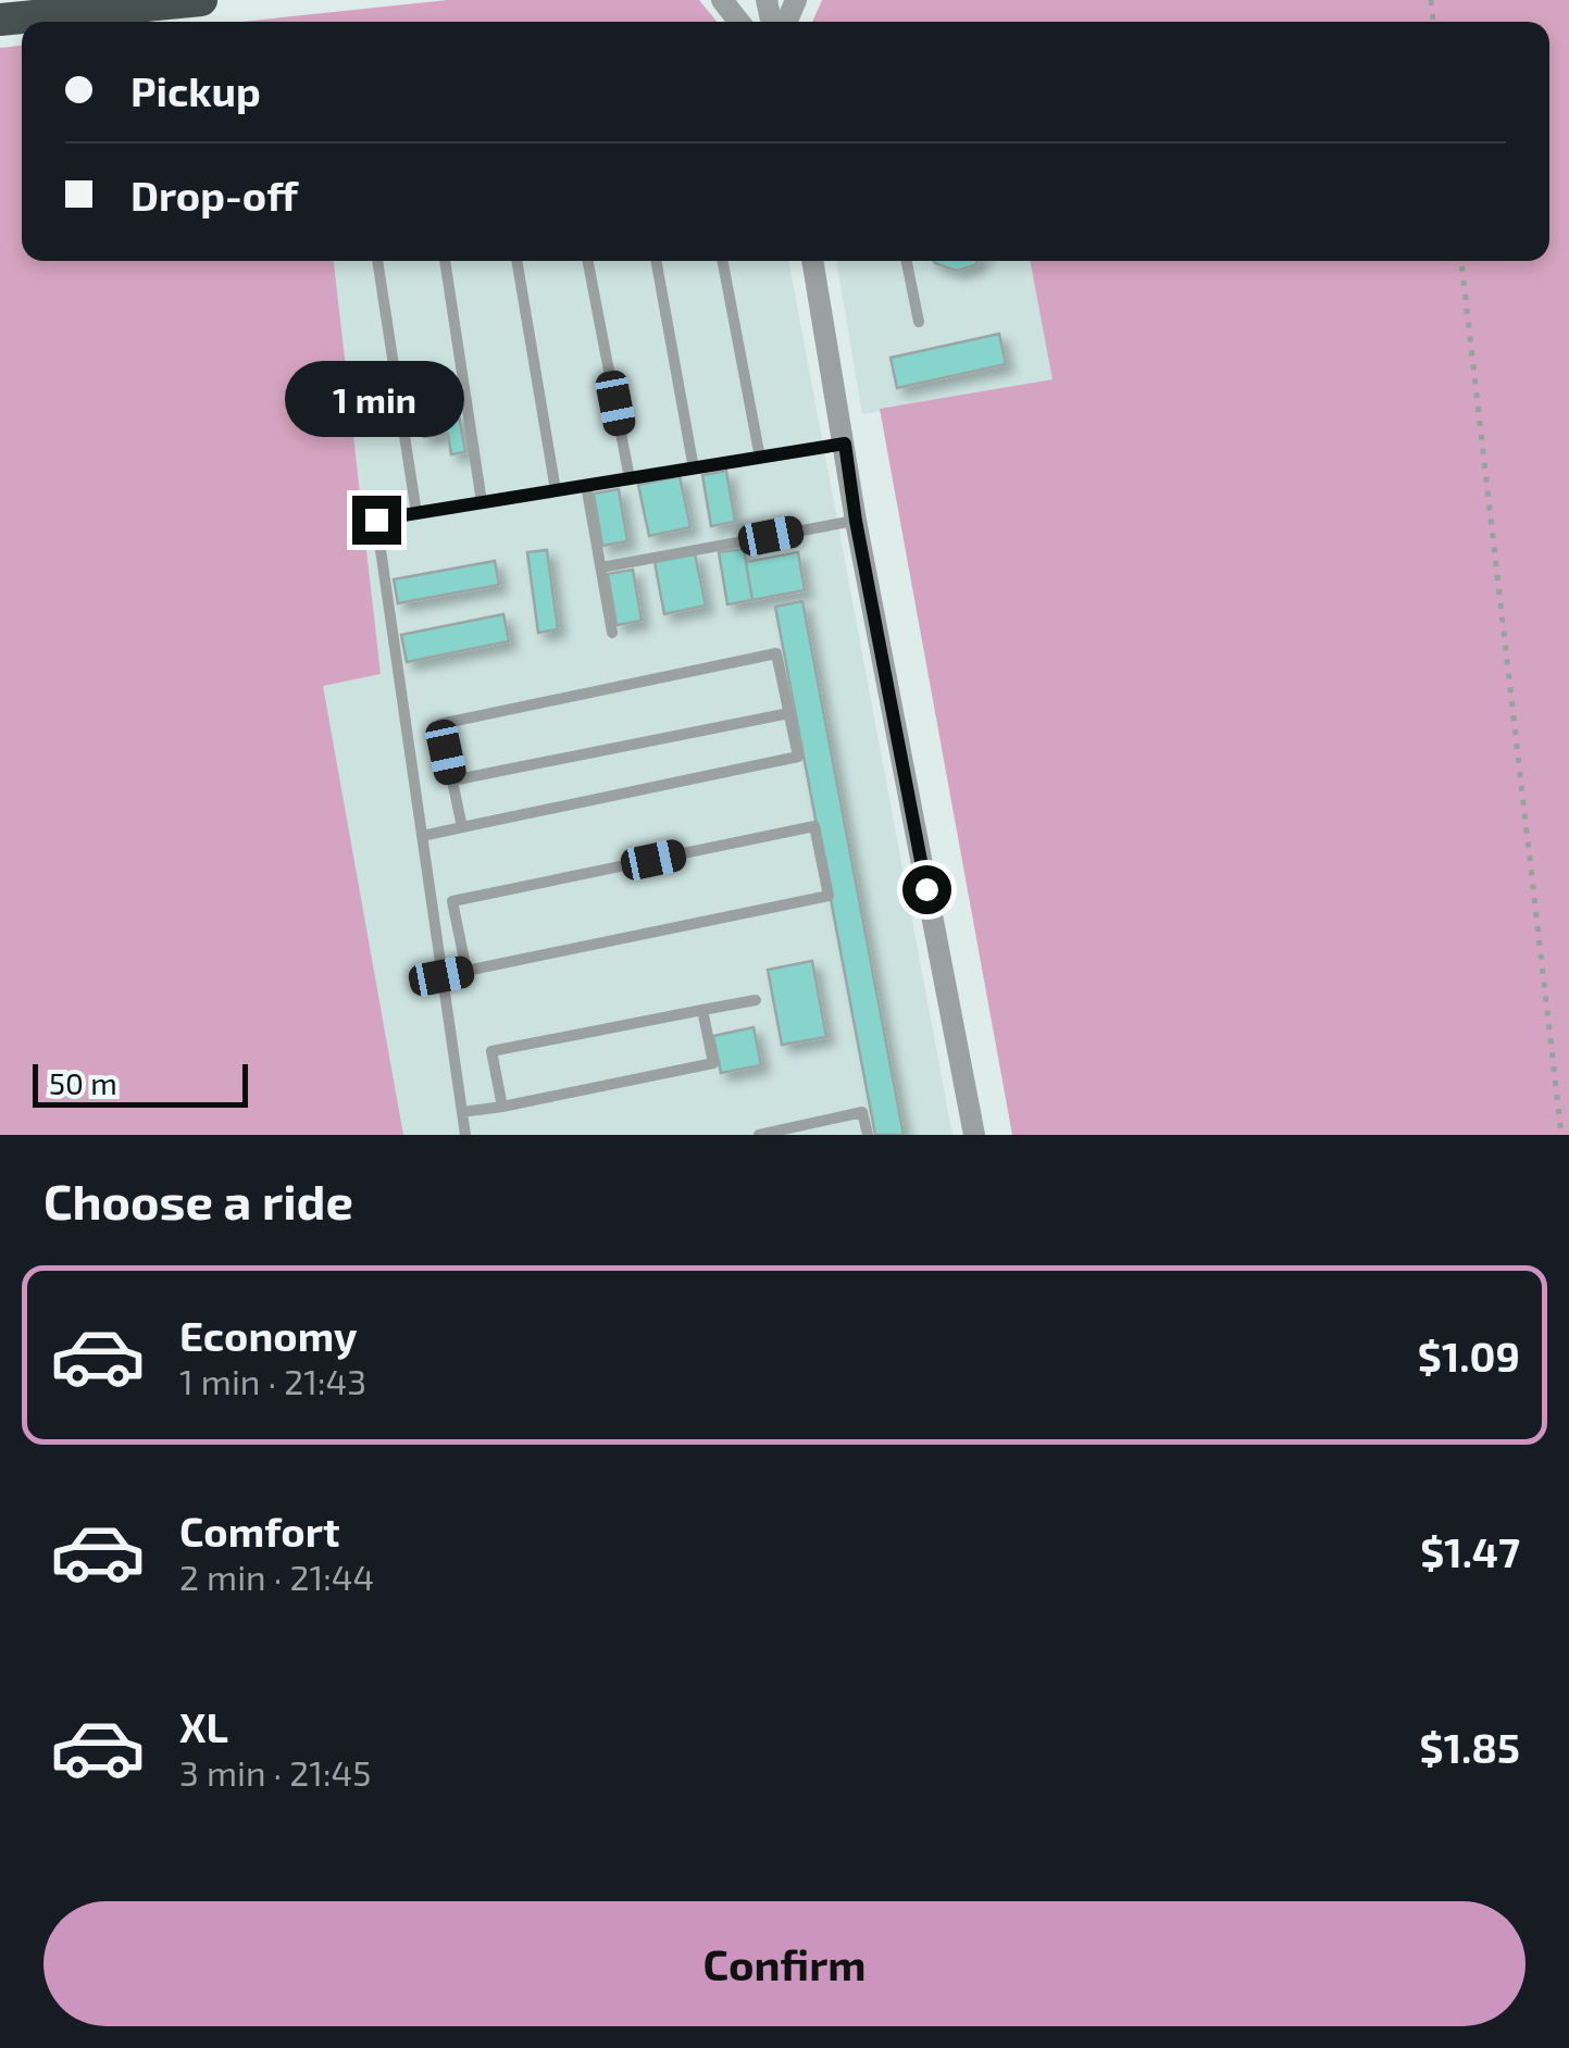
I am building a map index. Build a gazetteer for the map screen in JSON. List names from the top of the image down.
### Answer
{
  "scale_bar": "50 m",
  "page": {
    "banner": ["Pickup", "Drop-off"],
    "bubble": "1 min",
    "scale": "50 m",
    "heading": "Choose a ride",
    "list": [
      {
        "name": "Economy",
        "note": "1 min · 21:43",
        "value": "$1.09"
      },
      {
        "name": "Comfort",
        "note": "2 min · 21:44",
        "value": "$1.47"
      },
      {
        "name": "XL",
        "note": "3 min · 21:45",
        "value": "$1.85"
      }
    ],
    "buttons": "Confirm"
  }
}
